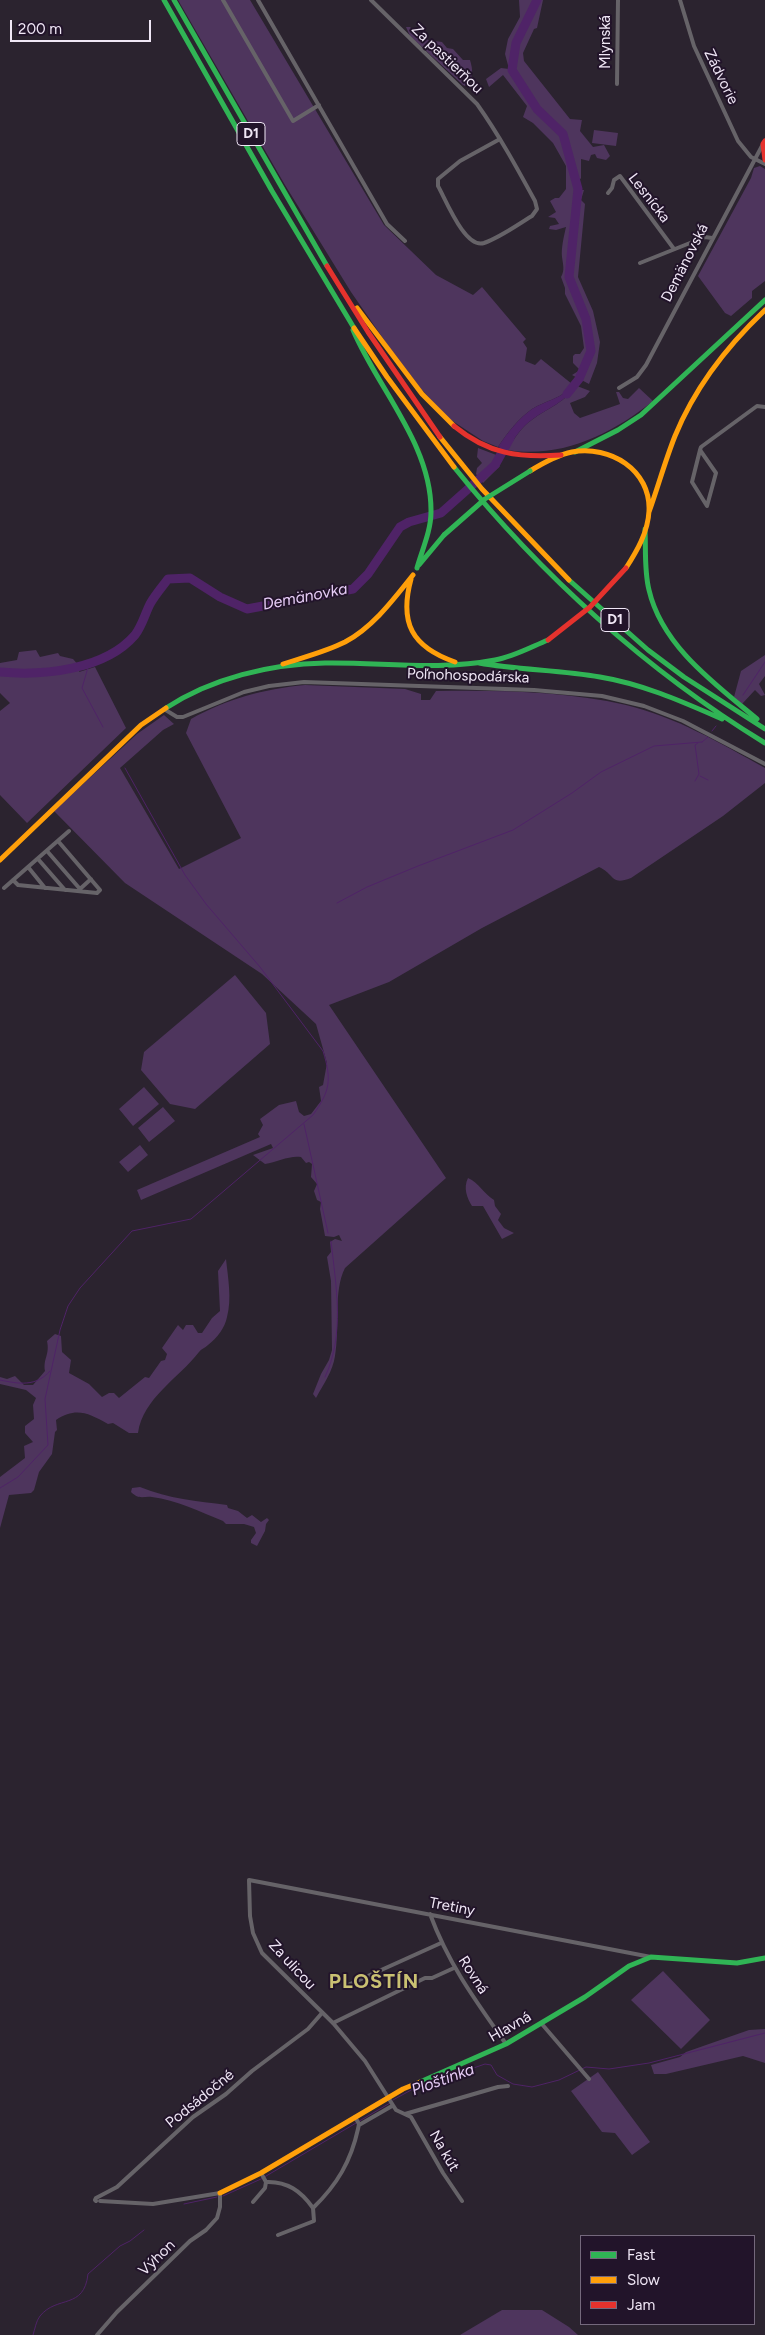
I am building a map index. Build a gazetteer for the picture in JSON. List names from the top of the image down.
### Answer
{
  "streets": {
    "main road": ["D1", "Hlavná"],
    "street": [
      "Mlynská",
      "Za pastierňou",
      "Zádvorie",
      "Lesnícka",
      "Demänovská",
      "Poľnohospodárska",
      "Tretiny",
      "Za ulicou",
      "Rovná",
      "Podsádočné",
      "Na kút",
      "Výhon"
    ]
  },
  "crossings": [
    ["Zádvorie", "Demänovská"],
    ["Tretiny", "Za ulicou"],
    ["Tretiny", "Rovná"],
    ["Tretiny", "Hlavná"],
    ["Za ulicou", "Hlavná"],
    ["Za ulicou", "Podsádočné"],
    ["Za ulicou", "Na kút"],
    ["Rovná", "Hlavná"],
    ["Hlavná", "Na kút"],
    ["Podsádočné", "Výhon"]
  ],
  "districts": ["PLOŠTÍN"],
  "water": ["Demänovka", "Ploštínka"],
  "legend": ["Fast", "Slow", "Jam"],
  "scale_bar": "200 m"
}
